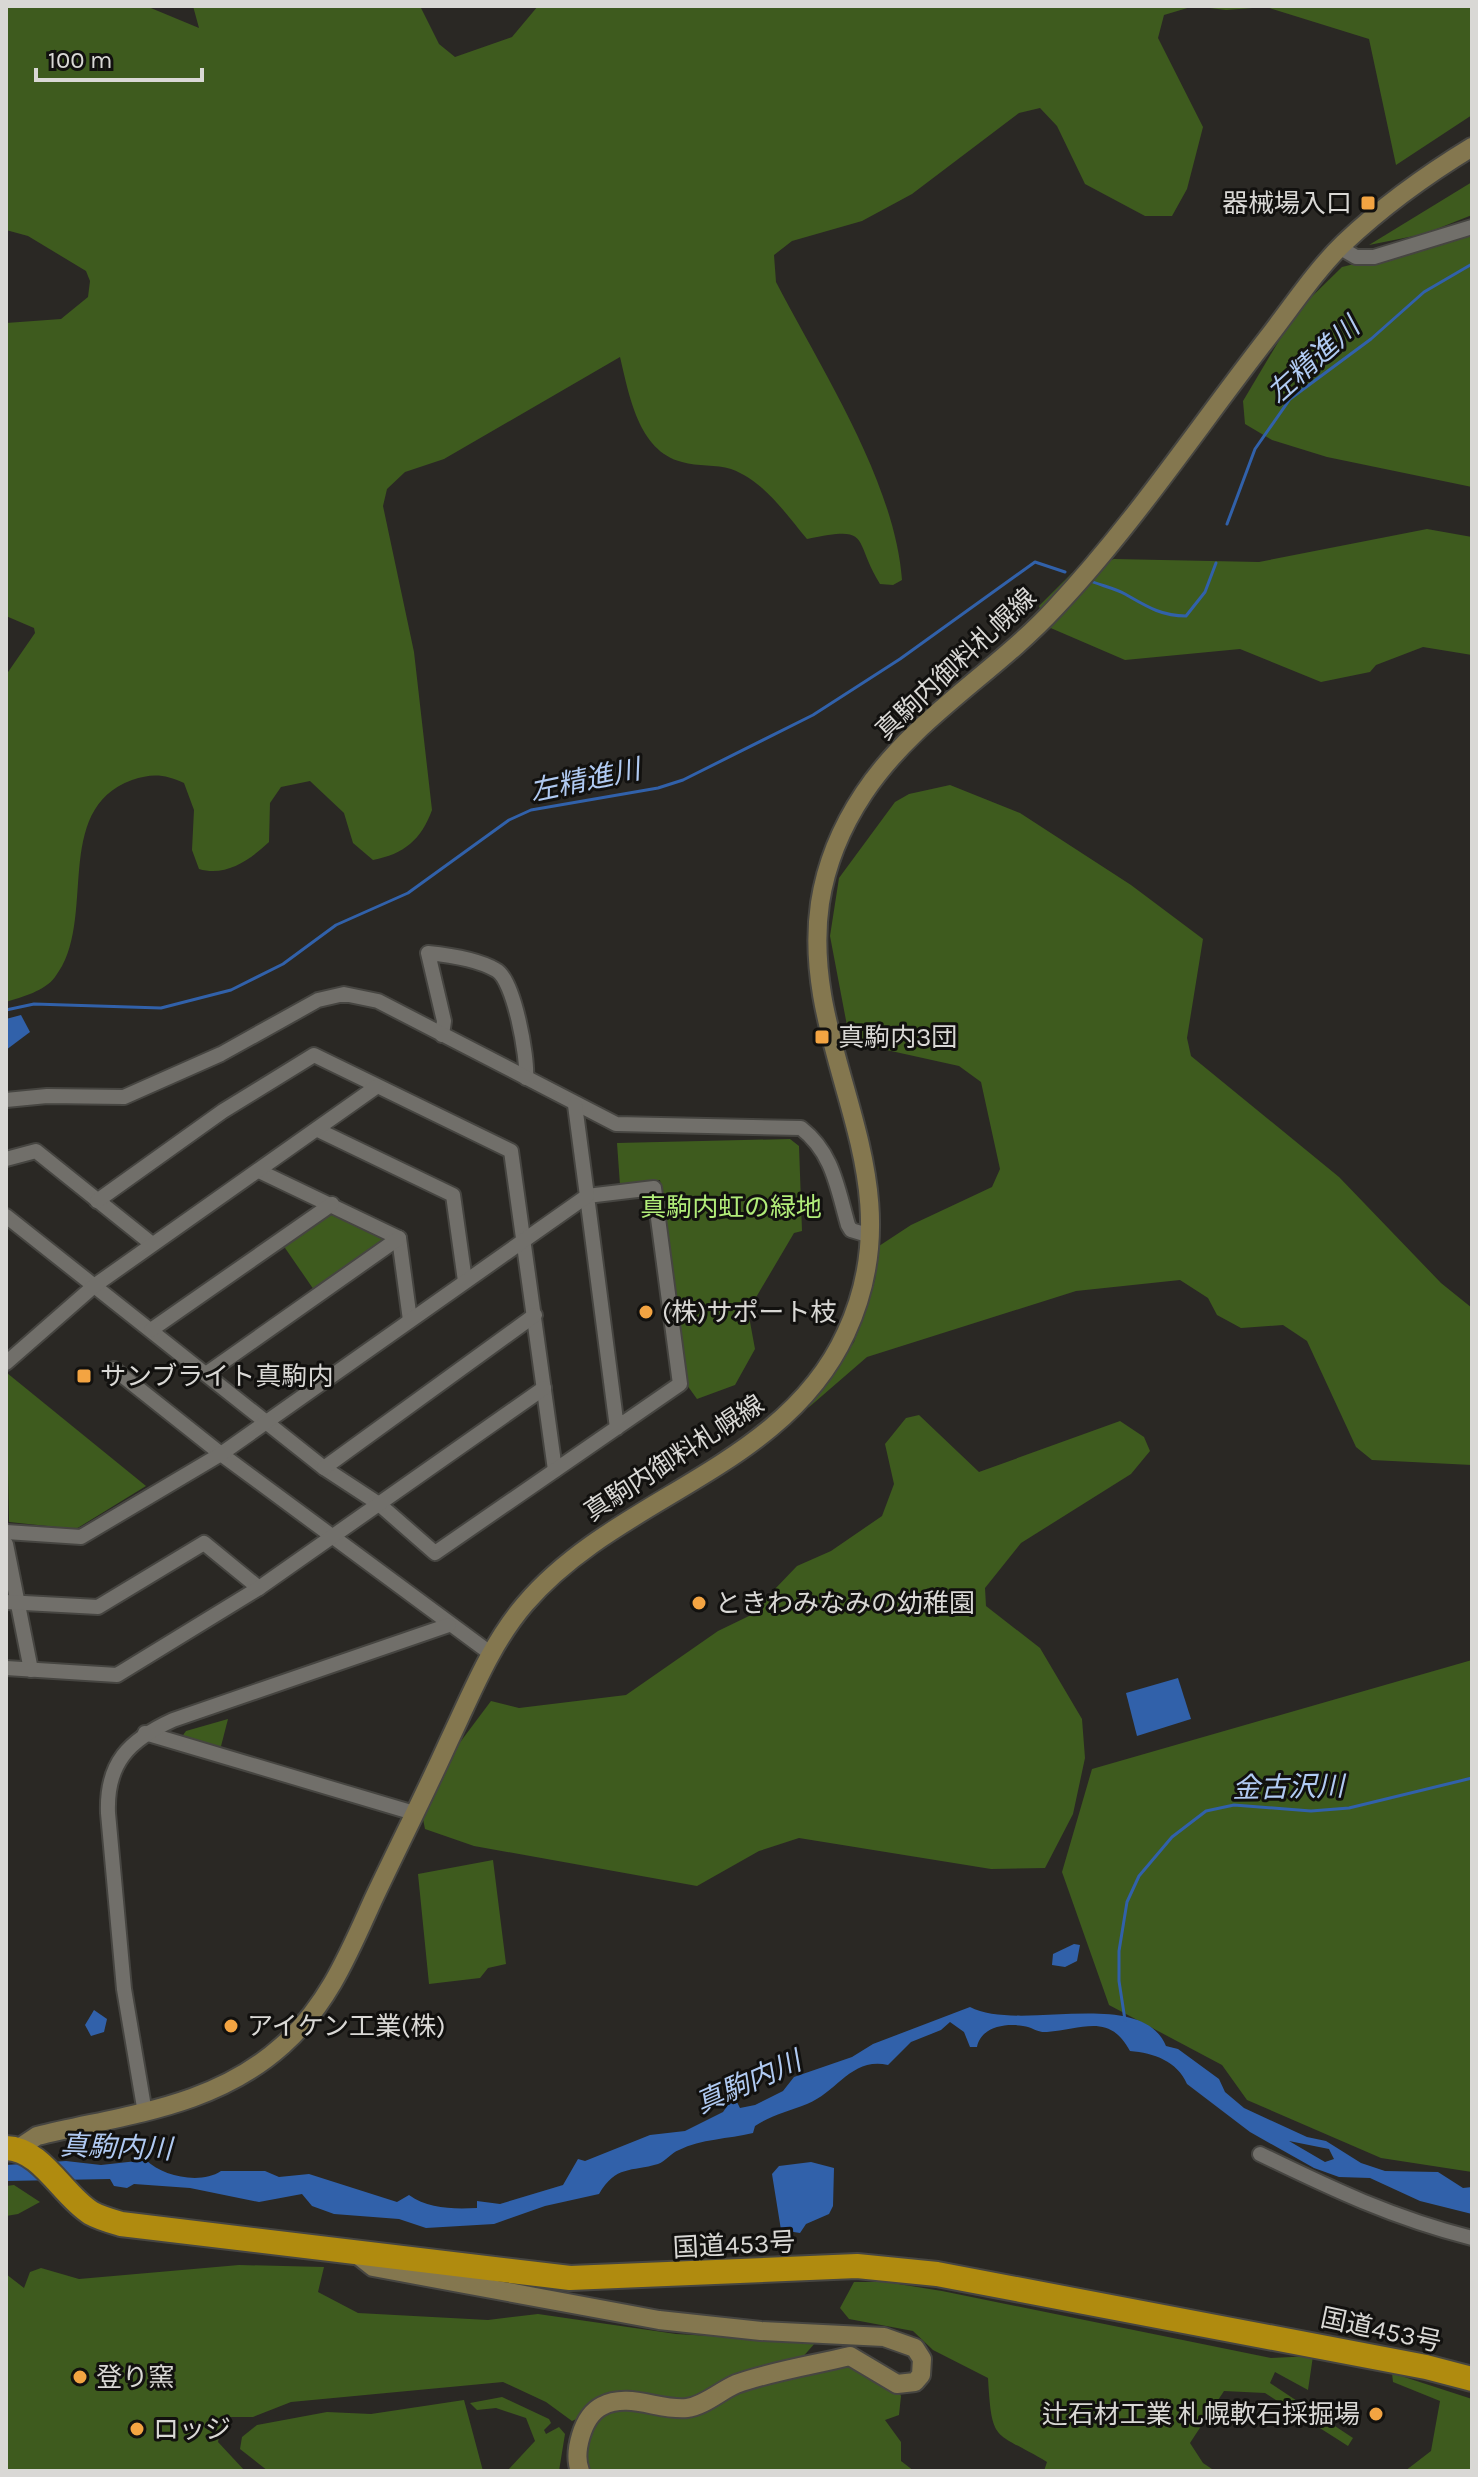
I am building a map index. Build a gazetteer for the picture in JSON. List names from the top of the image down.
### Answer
{
  "streets": {
    "highway": ["国道453号"],
    "main road": ["真駒内御料札幌線"]
  },
  "crossings": [
    ["真駒内御料札幌線", "国道453号"]
  ],
  "water": ["左精進川", "金古沢川", "真駒内川"],
  "parks": ["真駒内虹の緑地"],
  "places": {
    "transit": ["器械場入口", "真駒内3団", "サンブライト真駒内"],
    "other": [
      "(株)サポート枝",
      "ときわみなみの幼稚園",
      "アイケン工業(株)",
      "登り窯",
      "辻石材工業 札幌軟石採掘場",
      "ロッジ"
    ]
  },
  "scale_bar": "100 m"
}
